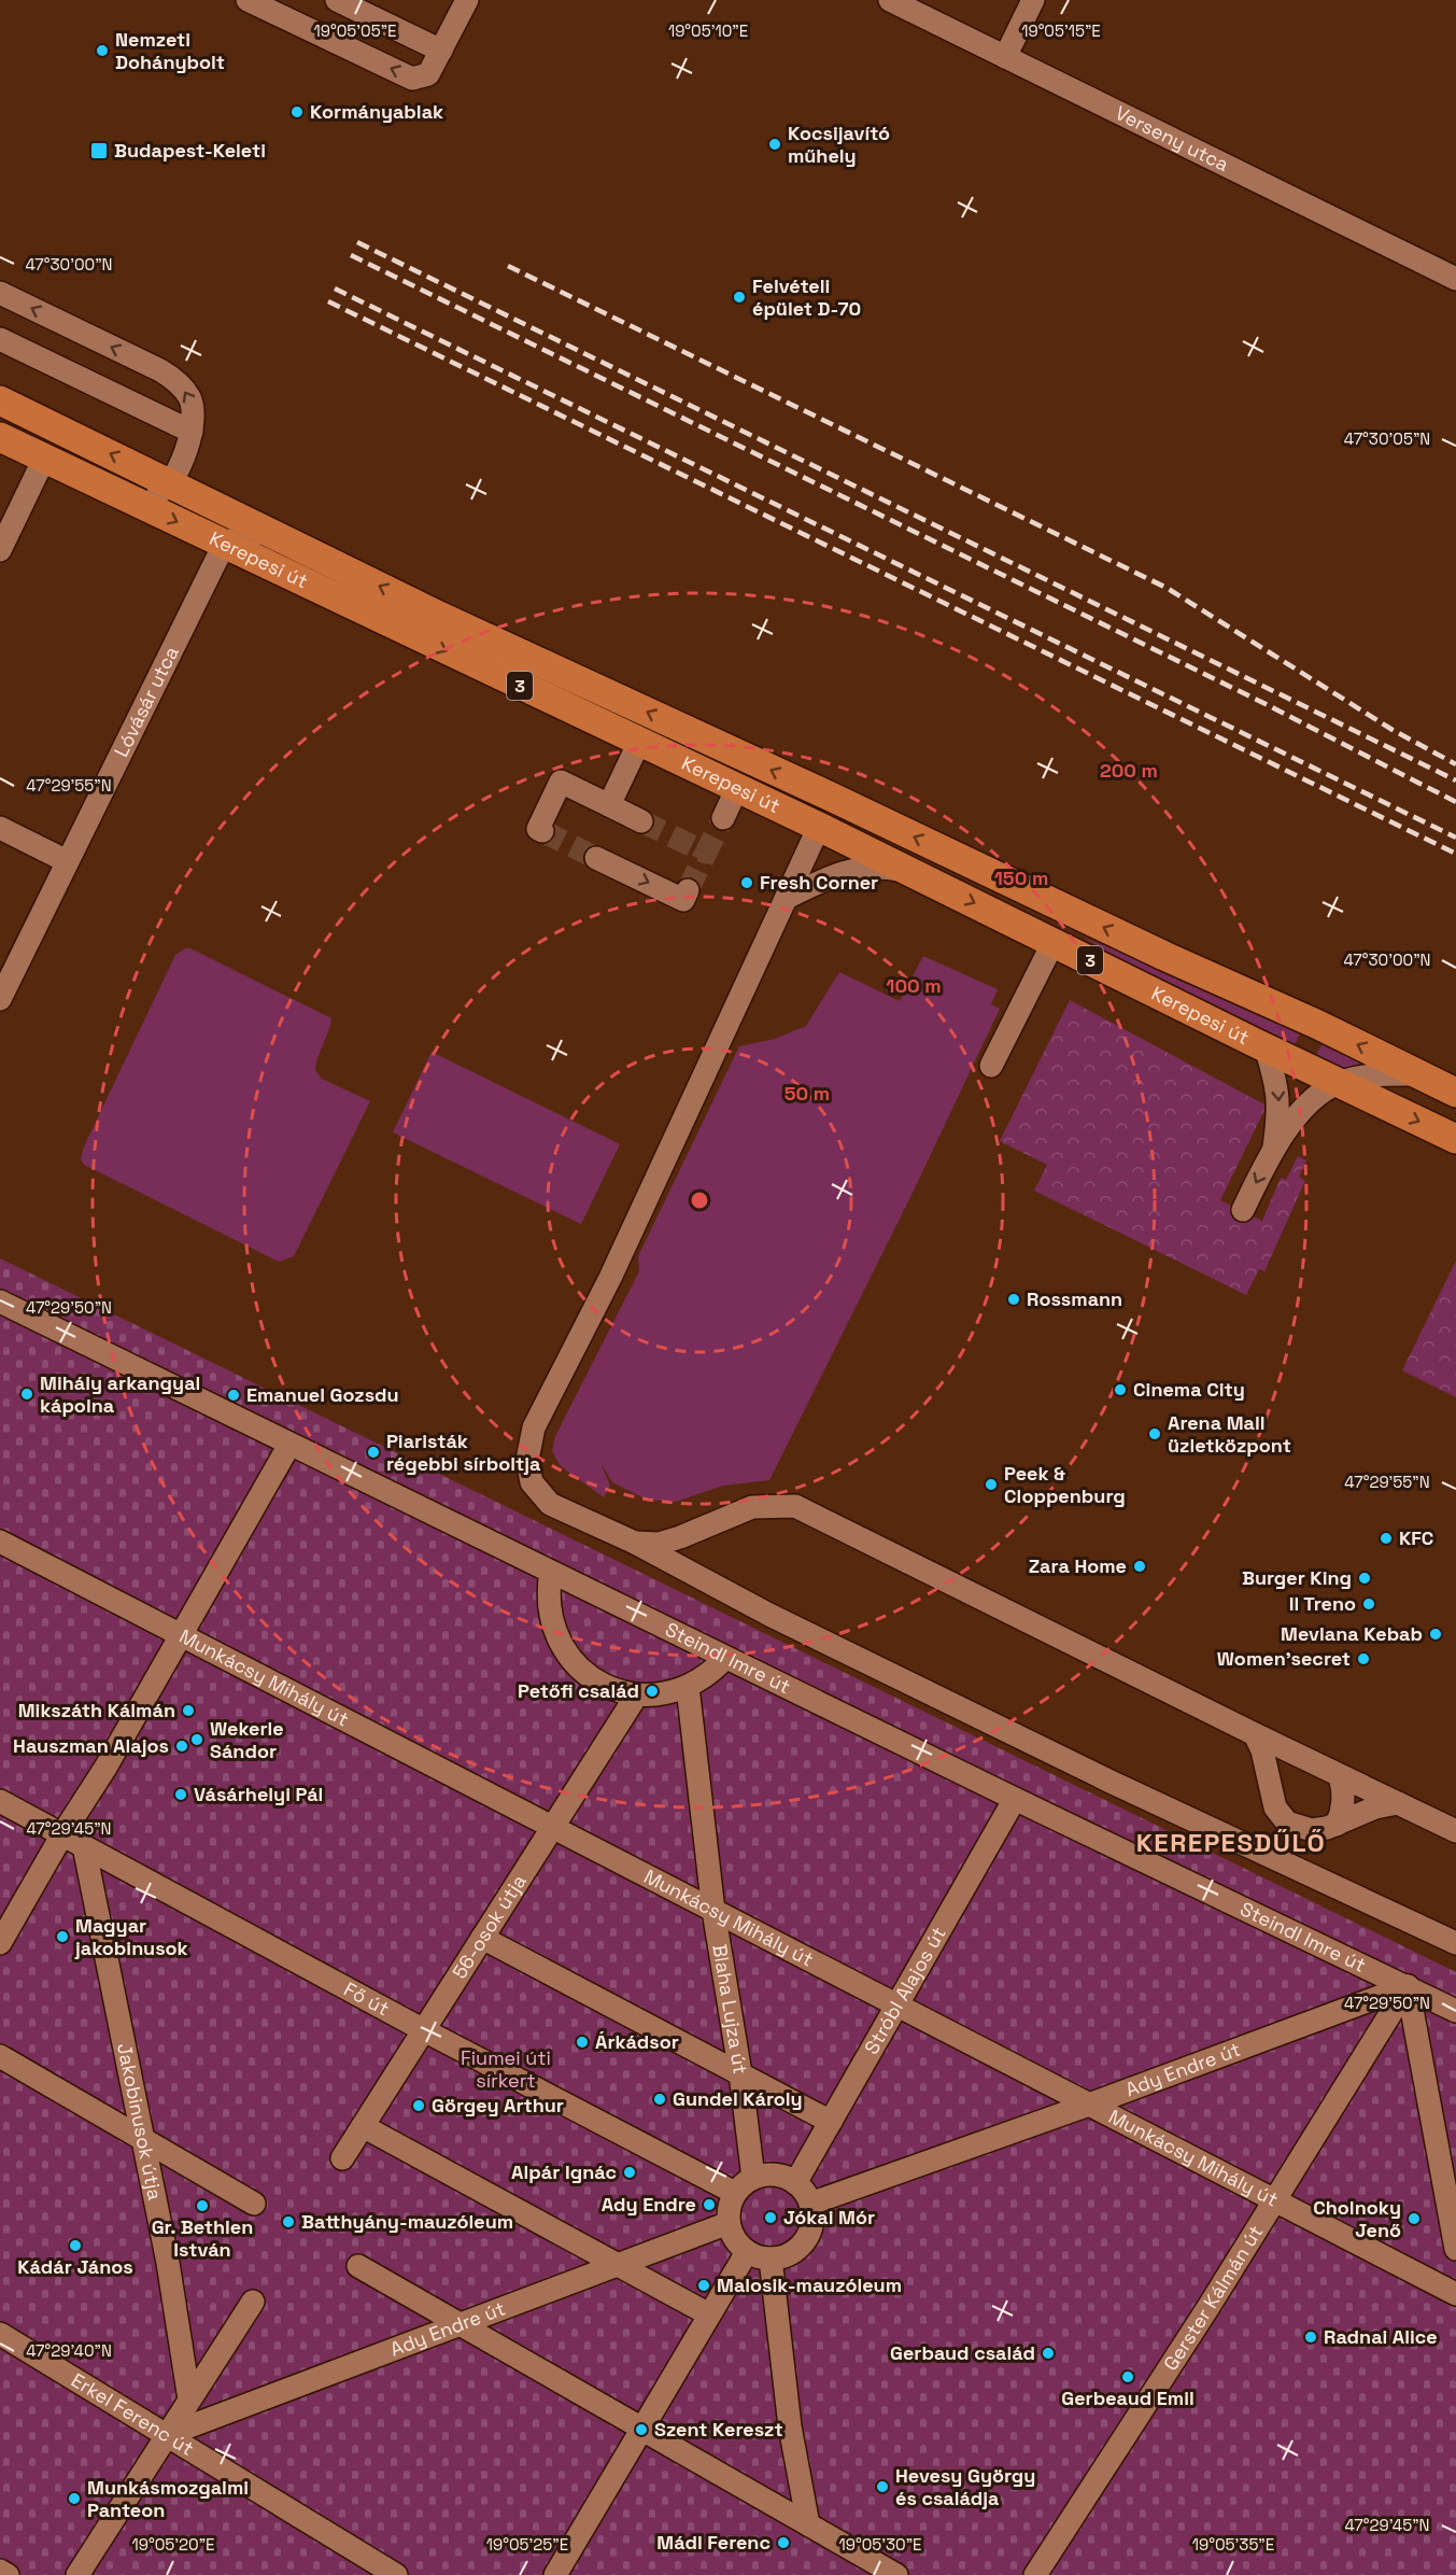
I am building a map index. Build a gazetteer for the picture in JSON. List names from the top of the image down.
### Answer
{
  "streets": {
    "main road": ["Kerepesi út", "3"],
    "street": [
      "Verseny utca",
      "Lóvásár utca",
      "Steindl Imre út",
      "Munkácsy Mihály út",
      "56-osok útja",
      "Stróbl Alajos út",
      "Fő út",
      "Blaha Lujza út",
      "Ady Endre út",
      "Jakobinusok útja",
      "Gerster Kálmán út",
      "Erkel Ferenc út"
    ]
  },
  "crossings": [
    ["Kerepesi út", "Lóvásár utca"],
    ["Steindl Imre út", "Stróbl Alajos út"],
    ["Steindl Imre út", "Ady Endre út"],
    ["Steindl Imre út", "Gerster Kálmán út"],
    ["Munkácsy Mihály út", "56-osok útja"],
    ["Munkácsy Mihály út", "Stróbl Alajos út"],
    ["Munkácsy Mihály út", "Blaha Lujza út"],
    ["Munkácsy Mihály út", "Ady Endre út"],
    ["Munkácsy Mihály út", "Gerster Kálmán út"],
    ["56-osok útja", "Fő út"],
    ["Stróbl Alajos út", "Fő út"],
    ["Stróbl Alajos út", "Blaha Lujza út"],
    ["Stróbl Alajos út", "Ady Endre út"],
    ["Fő út", "Blaha Lujza út"],
    ["Fő út", "Ady Endre út"],
    ["Fő út", "Jakobinusok útja"],
    ["Blaha Lujza út", "Ady Endre út"],
    ["Ady Endre út", "Gerster Kálmán út"],
    ["Ady Endre út", "Erkel Ferenc út"]
  ],
  "districts": ["KEREPESDŰLŐ"],
  "parks": ["Fiumei úti sírkert"],
  "places": {
    "other": [
      "Nemzeti Dohánybolt",
      "Kormányablak",
      "Kocsijavító műhely",
      "Felvételi épület D-70",
      "Fresh Corner",
      "Rossmann",
      "Cinema City",
      "Mihály arkangyal kápolna",
      "Emanuel Gozsdu",
      "Arena Mall üzletközpont",
      "Piaristák régebbi sírboltja",
      "Peek & Cloppenburg",
      "KFC",
      "Zara Home",
      "Burger King",
      "Il Treno",
      "Mevlana Kebab",
      "Women'secret",
      "Petőfi család",
      "Mikszáth Kálmán",
      "Wekerle Sándor",
      "Hauszman Alajos",
      "Vásárhelyi Pál",
      "Magyar jakobinusok",
      "Árkádsor",
      "Gundel Károly",
      "Görgey Arthur",
      "Alpár Ignác",
      "Ady Endre",
      "Gr. Bethlen István",
      "Jókai Mór",
      "Cholnoky Jenő",
      "Batthyány-mauzóleum",
      "Kádár János",
      "Malosik-mauzóleum",
      "Radnai Alice",
      "Gerbaud család",
      "Gerbeaud Emil",
      "Szent Kereszt",
      "Hevesy György és családja",
      "Munkásmozgalmi Panteon",
      "Mádl Ferenc"
    ],
    "transit": ["Budapest-Keleti"]
  },
  "coordinates": [
    "19°05'05\"E",
    "19°05'10\"E",
    "19°05'15\"E",
    "47°30'00\"N",
    "47°30'05\"N",
    "47°29'55\"N",
    "47°29'50\"N",
    "47°29'45\"N",
    "47°29'40\"N",
    "19°05'20\"E",
    "19°05'25\"E",
    "19°05'30\"E",
    "19°05'35\"E"
  ],
  "rings": [
    "200 m",
    "150 m",
    "100 m",
    "50 m"
  ]
}
